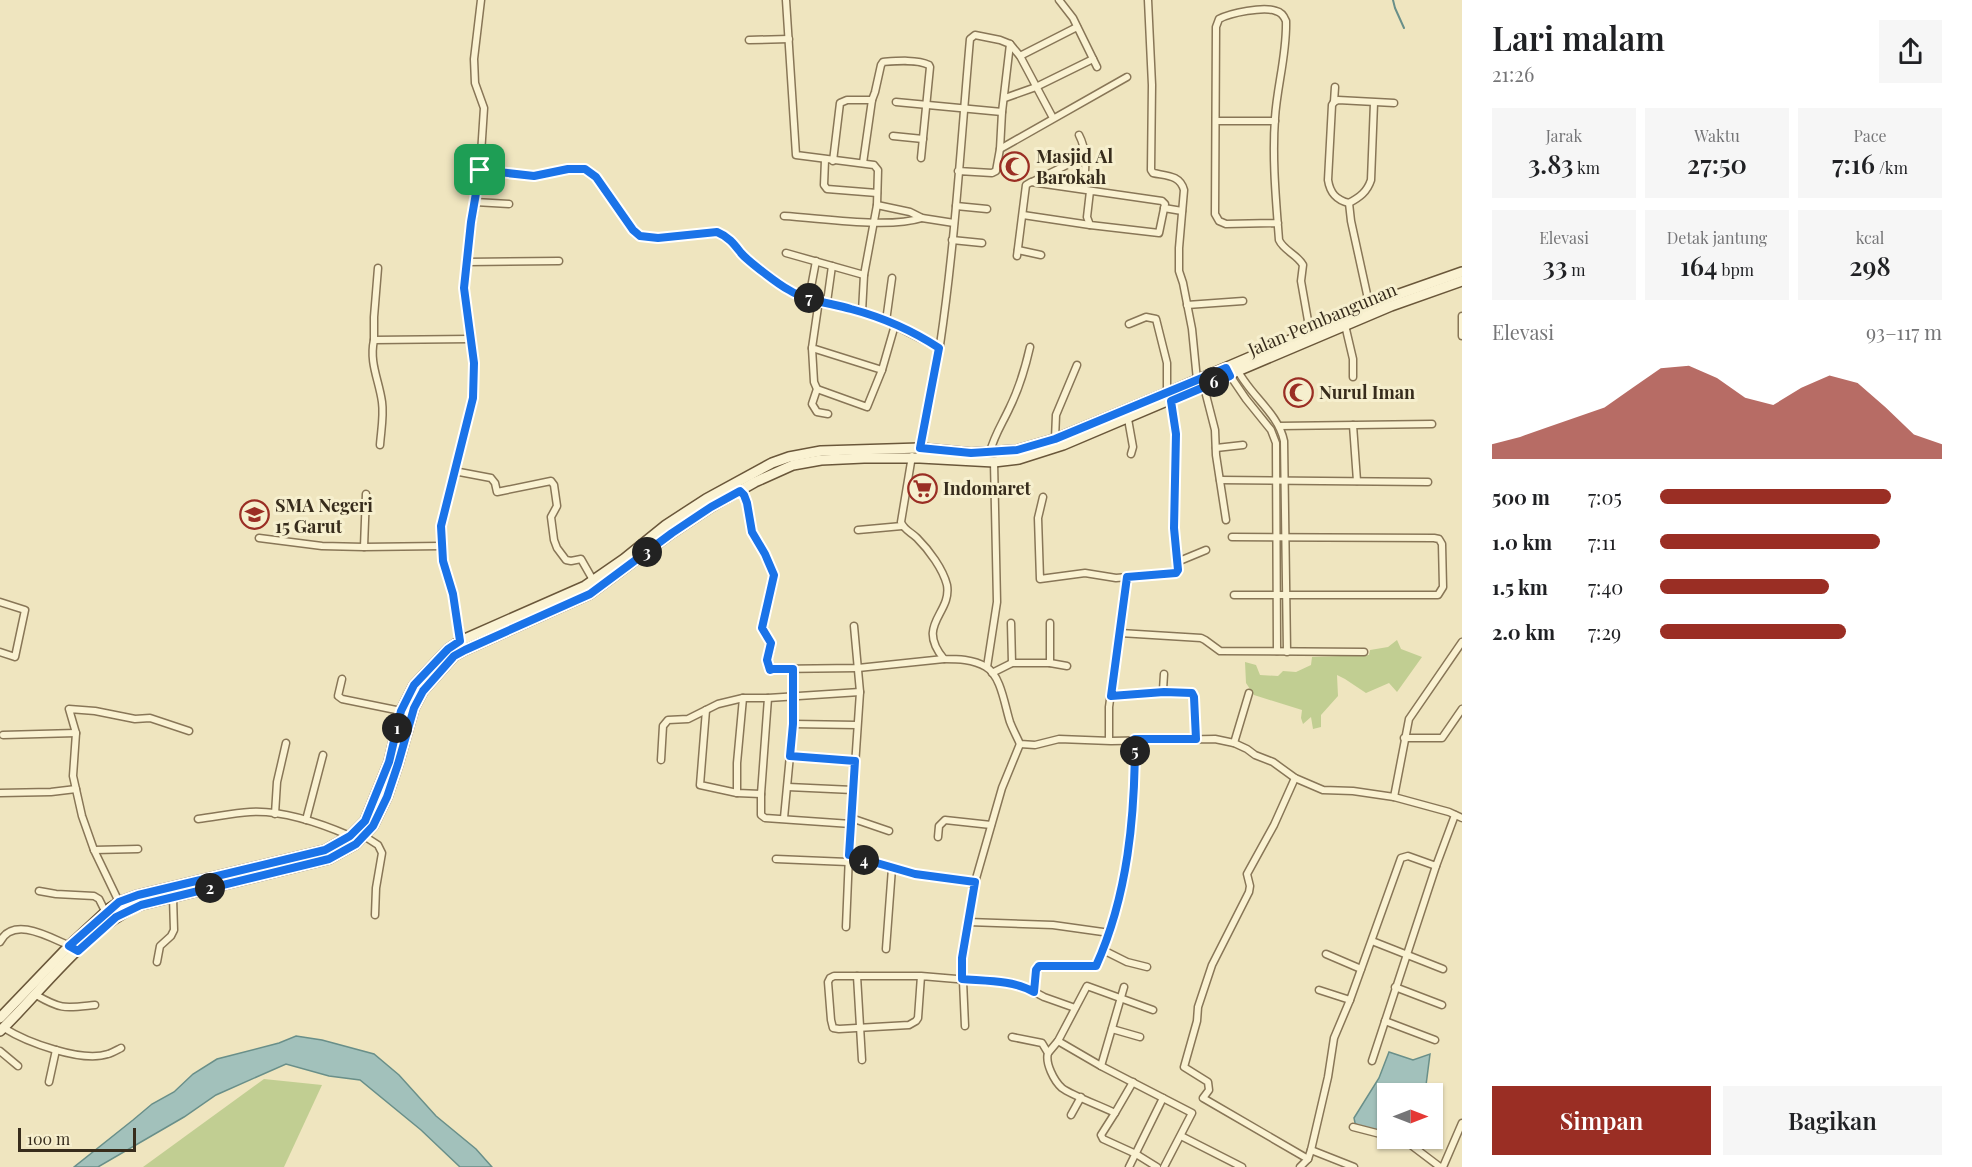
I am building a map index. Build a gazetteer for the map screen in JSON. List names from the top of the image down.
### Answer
{
  "streets": {
    "main road": ["Jalan Pembangunan"]
  },
  "places": {
    "mosque": ["Masjid Al Barokah", "Nurul Iman"],
    "supermarket": ["Indomaret"],
    "school or university": ["SMA Negeri 15 Garut"]
  },
  "scale_bar": "100 m",
  "north": "right",
  "page": {
    "heading": ["Lari malam", "21:26"],
    "stats": [
      ["Jarak", "3.83 km"],
      ["Waktu", "27:50"],
      ["Pace", "7:16 /km"],
      ["Elevasi", "33 m"],
      ["Detak jantung", "164 bpm"],
      ["kcal", "298"]
    ],
    "pins": [
      "7",
      "6",
      "3",
      "1",
      "5",
      "4",
      "2"
    ],
    "chart": ["Elevasi", "93–117 m"],
    "list": [
      {
        "name": "500 m",
        "note": "7:05"
      },
      {
        "name": "1.0 km",
        "note": "7:11"
      },
      {
        "name": "1.5 km",
        "note": "7:40"
      },
      {
        "name": "2.0 km",
        "note": "7:29"
      }
    ],
    "buttons": ["Simpan", "Bagikan"],
    "scale": "100 m"
  }
}
